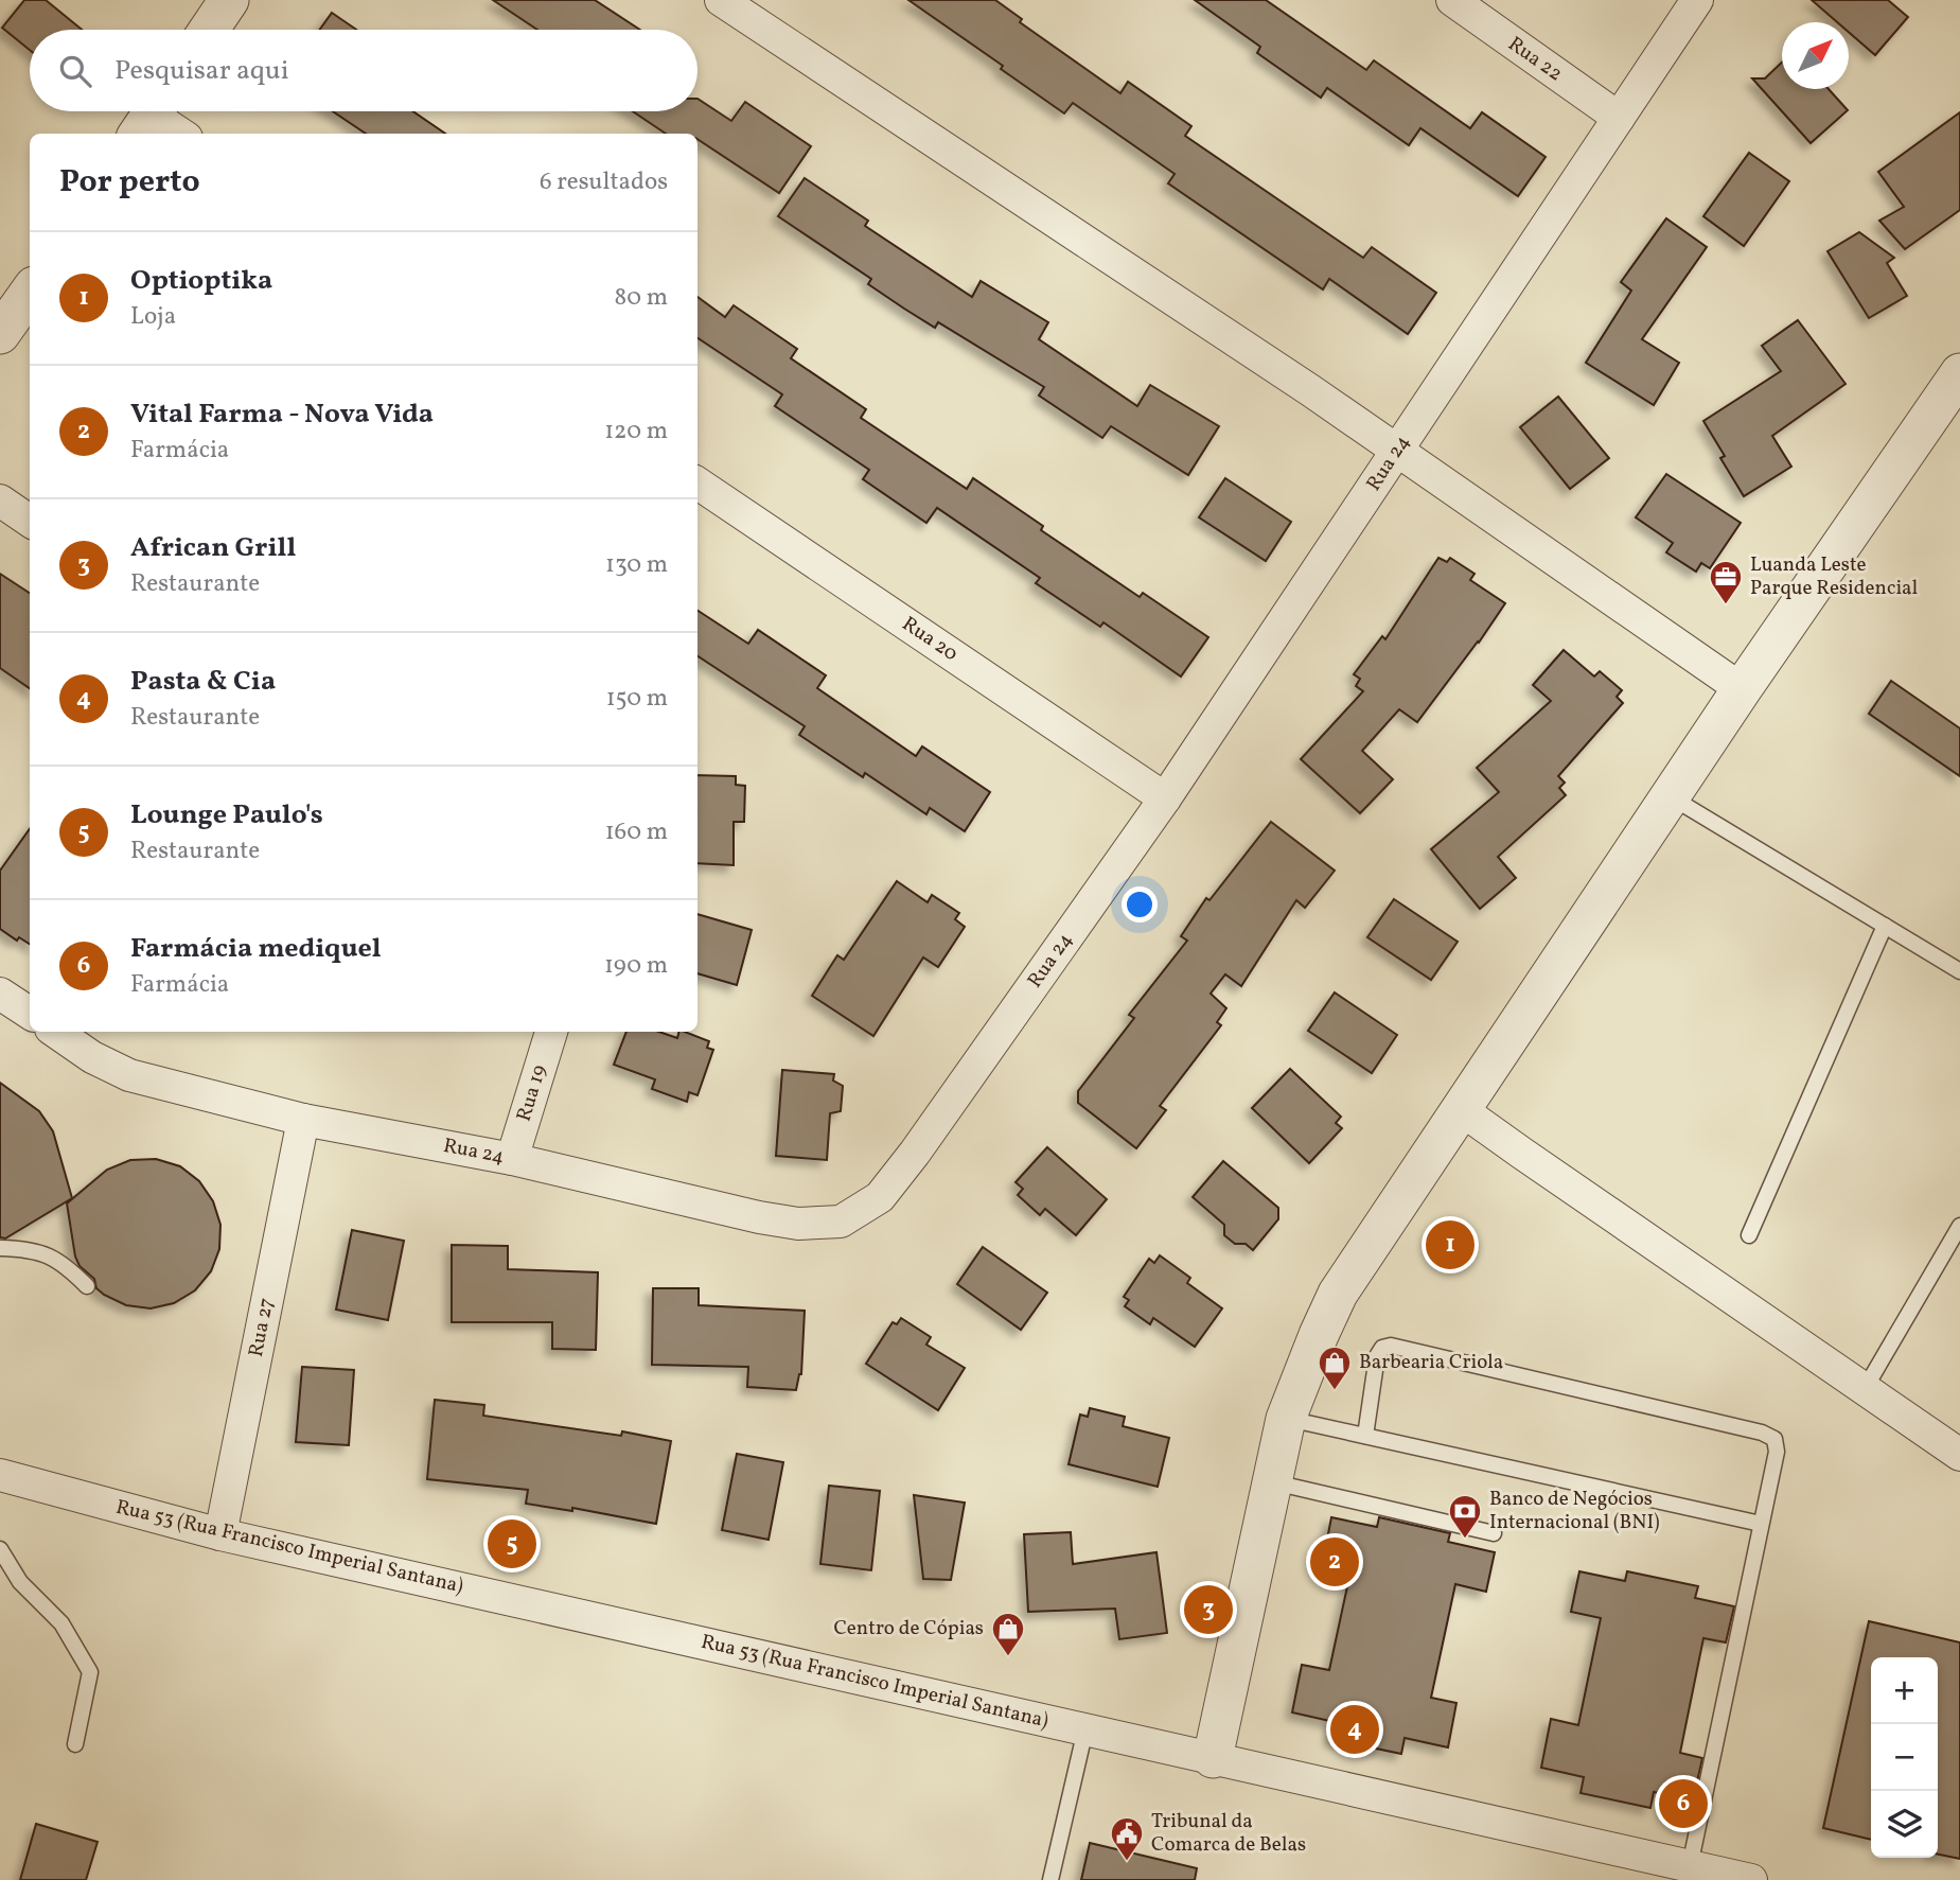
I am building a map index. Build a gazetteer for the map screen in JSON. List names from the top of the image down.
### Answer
{
  "streets": {
    "street": [
      "Rua 22",
      "Rua 24",
      "Rua 20",
      "Rua 19",
      "Rua 27",
      "Rua 53 (Rua Francisco Imperial Santana)"
    ]
  },
  "crossings": [
    ["Rua 22", "Rua 24"],
    ["Rua 24", "Rua 20"],
    ["Rua 24", "Rua 19"],
    ["Rua 24", "Rua 27"],
    ["Rua 27", "Rua 53 (Rua Francisco Imperial Santana)"]
  ],
  "places": {
    "office": ["Luanda Leste Parque Residencial"],
    "shop": ["Barbearia Criola", "Centro de Cópias"],
    "bank": ["Banco de Negócios Internacional (BNI)"],
    "public building": ["Tribunal da Comarca de Belas"]
  },
  "north": "top right",
  "page": {
    "search": "Pesquisar aqui",
    "heading": ["Por perto", "6 resultados"],
    "list": [
      {
        "mark": "1",
        "name": "Optioptika",
        "note": "Loja",
        "value": "80 m"
      },
      {
        "mark": "2",
        "name": "Vital Farma - Nova Vida",
        "note": "Farmácia",
        "value": "120 m"
      },
      {
        "mark": "3",
        "name": "African Grill",
        "note": "Restaurante",
        "value": "130 m"
      },
      {
        "mark": "4",
        "name": "Pasta & Cia",
        "note": "Restaurante",
        "value": "150 m"
      },
      {
        "mark": "5",
        "name": "Lounge Paulo's",
        "note": "Restaurante",
        "value": "160 m"
      },
      {
        "mark": "6",
        "name": "Farmácia mediquel",
        "note": "Farmácia",
        "value": "190 m"
      }
    ],
    "pins": [
      "1",
      "5",
      "2",
      "3",
      "4",
      "6"
    ],
    "map_buttons": ["+", "−"]
  }
}
